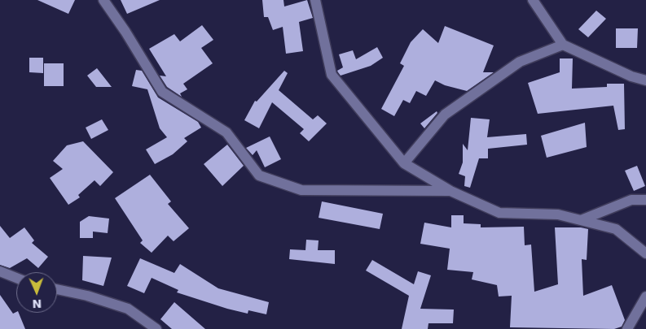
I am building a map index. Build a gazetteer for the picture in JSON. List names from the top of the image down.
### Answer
{
  "north": "bottom"
}
